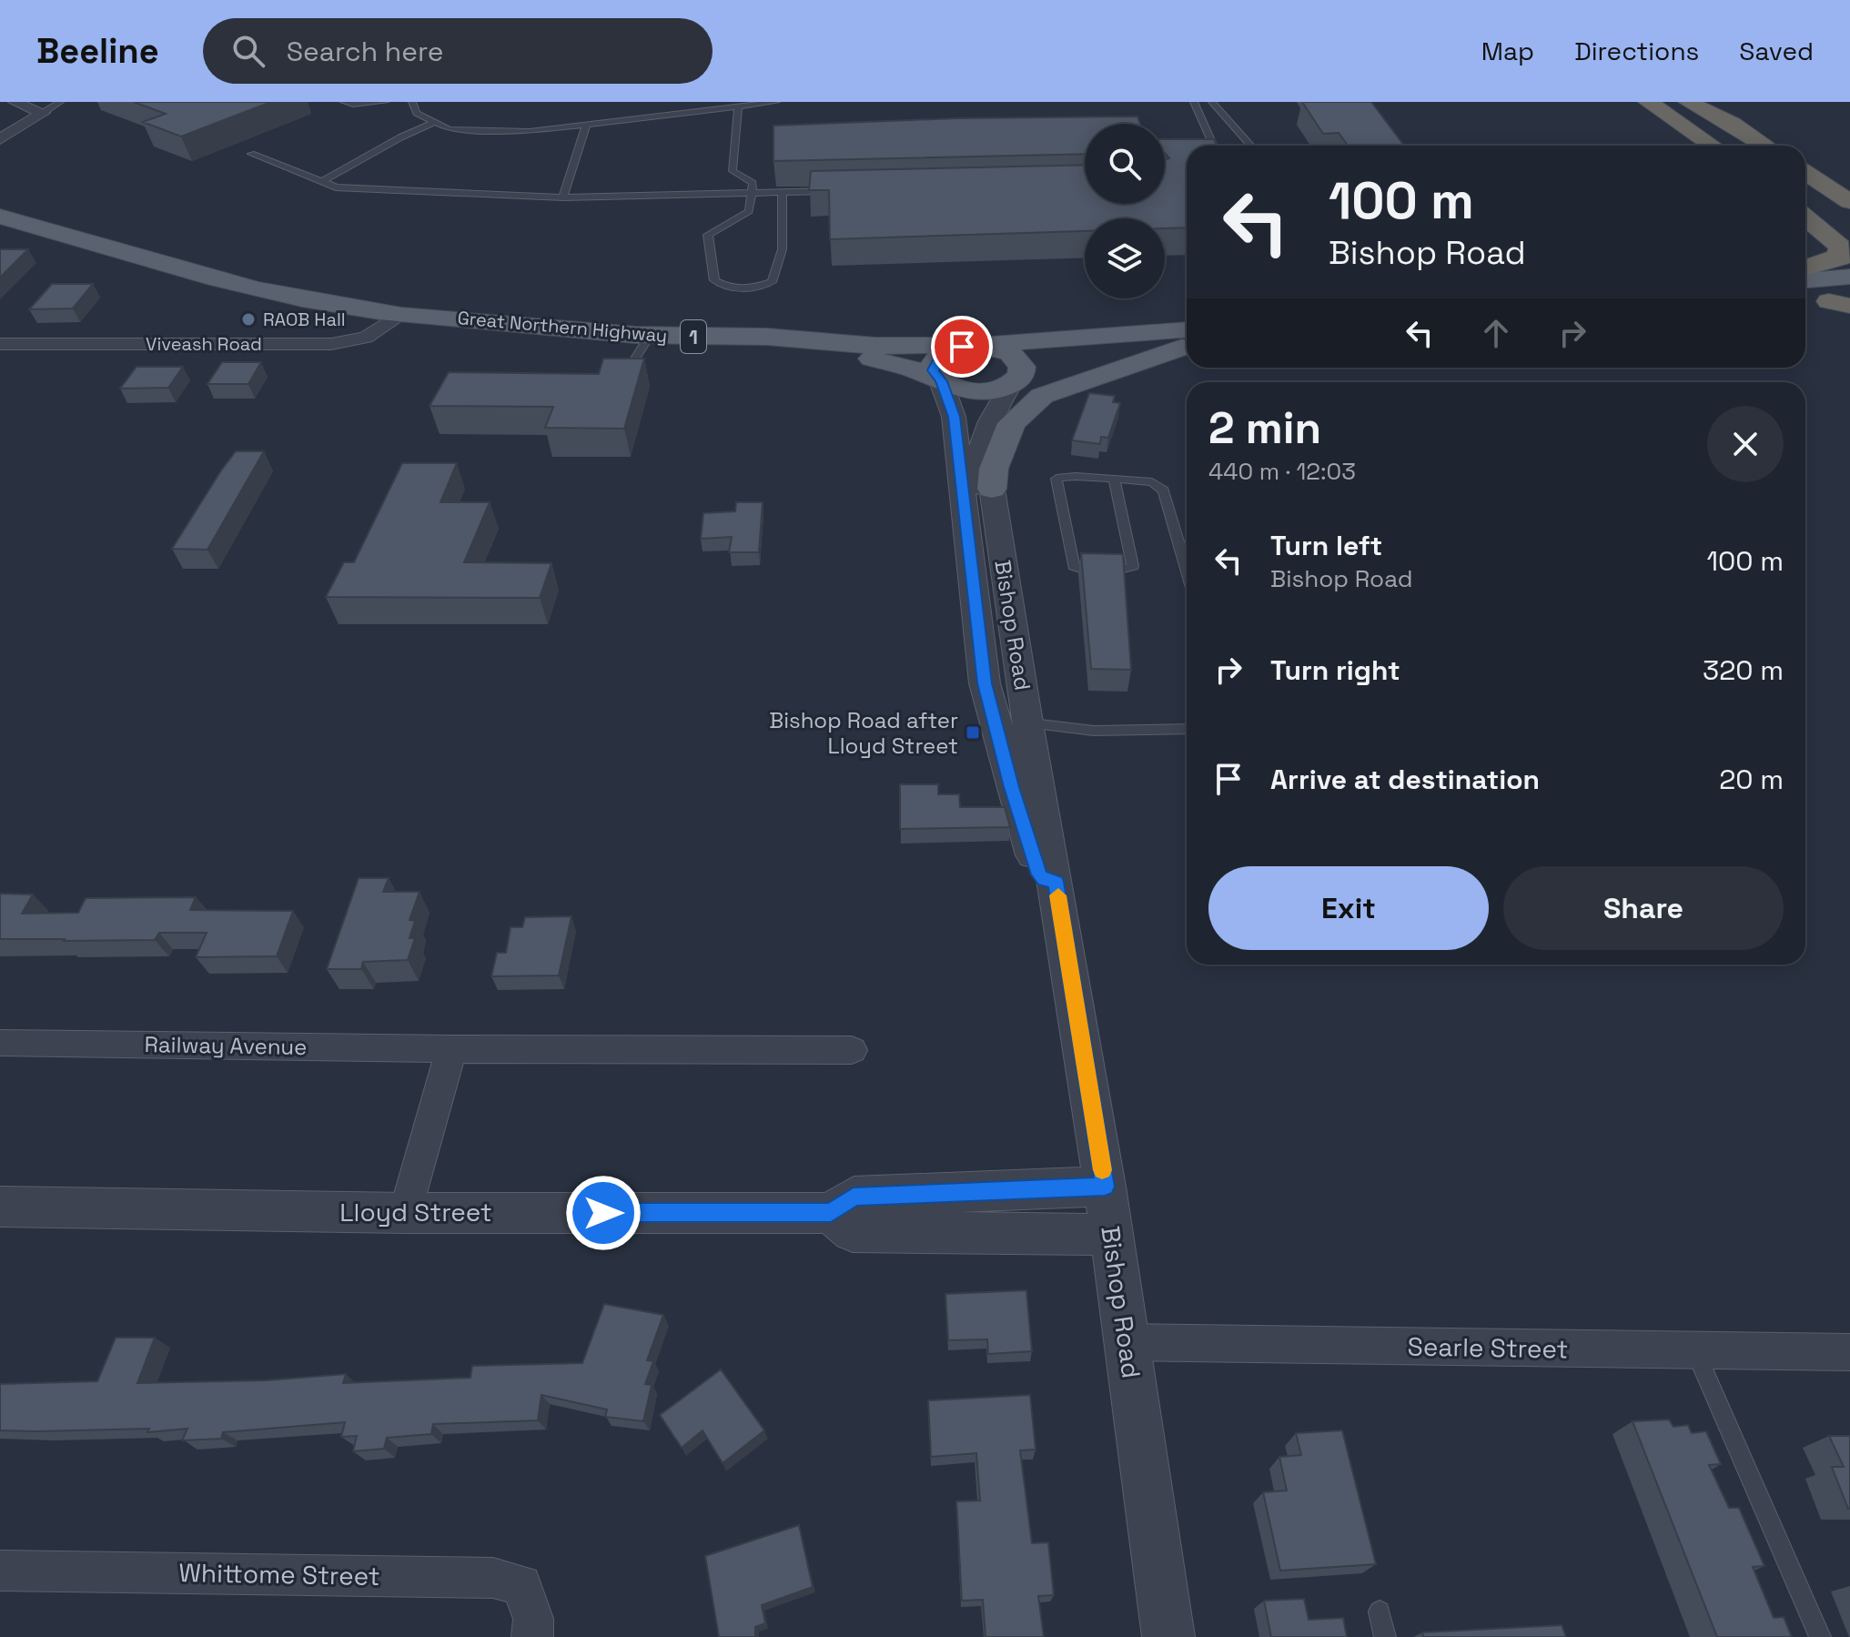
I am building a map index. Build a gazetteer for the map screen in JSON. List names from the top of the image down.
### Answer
{
  "streets": {
    "main road": ["Great Northern Highway", "1"],
    "street": [
      "Viveash Road",
      "Bishop Road",
      "Railway Avenue",
      "Lloyd Street",
      "Searle Street",
      "Whittome Street"
    ]
  },
  "crossings": [
    ["Great Northern Highway", "1"],
    ["Great Northern Highway", "Viveash Road"],
    ["Great Northern Highway", "Bishop Road"],
    ["1", "Bishop Road"],
    ["Bishop Road", "Lloyd Street"],
    ["Bishop Road", "Searle Street"]
  ],
  "places": {
    "other": ["RAOB Hall"],
    "transit": ["Bishop Road after Lloyd Street"]
  },
  "page": {
    "header": "Beeline",
    "search": "Search here",
    "nav": ["Map", "Directions", "Saved"],
    "turn": ["100 m", "Bishop Road"],
    "heading": ["2 min", "440 m · 12:03"],
    "list": [
      {
        "name": "Turn left",
        "note": "Bishop Road",
        "value": "100 m"
      },
      {
        "name": "Turn right",
        "value": "320 m"
      },
      {
        "name": "Arrive at destination",
        "value": "20 m"
      }
    ],
    "buttons": ["Exit", "Share"]
  }
}
